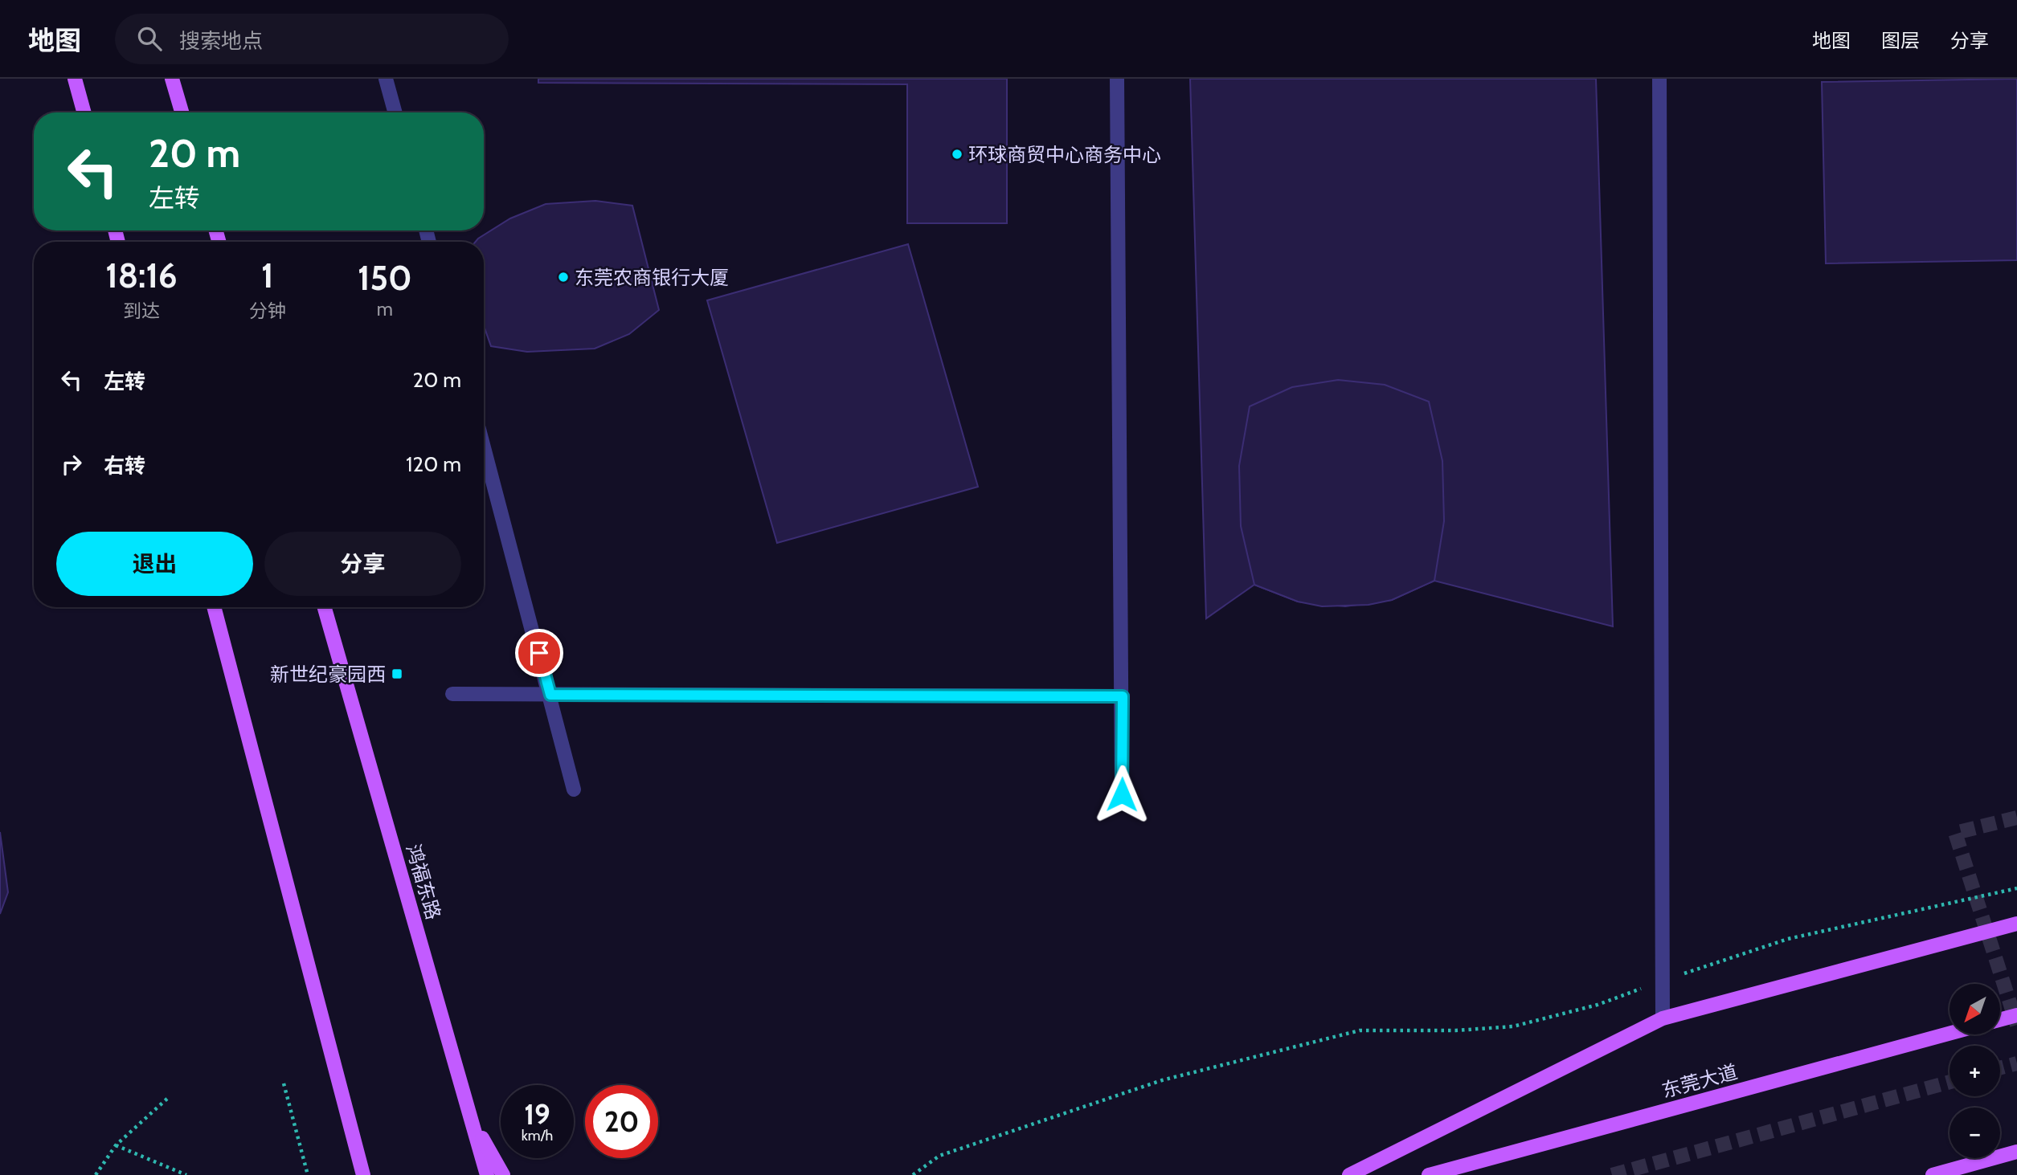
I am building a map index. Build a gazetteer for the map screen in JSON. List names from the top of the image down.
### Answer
{
  "streets": {
    "main road": ["鸿福东路", "东莞大道"]
  },
  "places": {
    "other": ["环球商贸中心商务中心", "东莞农商银行大厦"],
    "transit": ["新世纪豪园西"]
  },
  "north": "bottom left",
  "page": {
    "header": "地图",
    "search": "搜索地点",
    "nav": ["地图", "图层", "分享"],
    "turn": ["20 m", "左转"],
    "eta": [
      "18:16",
      "到达",
      "1",
      "分钟",
      "150",
      "m"
    ],
    "list": [
      {
        "name": "左转",
        "value": "20 m"
      },
      {
        "name": "右转",
        "value": "120 m"
      }
    ],
    "buttons": ["退出", "分享"],
    "map_buttons": ["+", "−"],
    "speed": "19 km/h",
    "limit": "20"
  }
}
